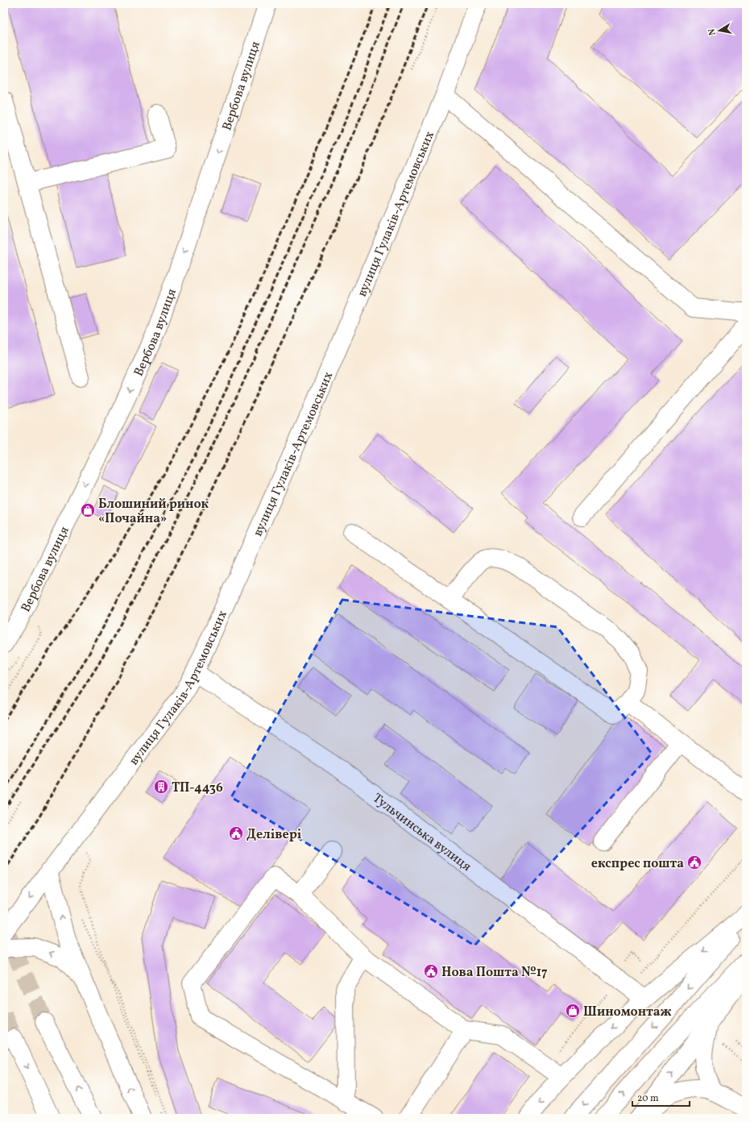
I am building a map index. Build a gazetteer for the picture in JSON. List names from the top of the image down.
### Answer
{
  "streets": {
    "street": ["Вербова вулиця", "вулиця Гулаків-Артемовських", "Тульчинська вулиця"]
  },
  "crossings": [
    ["вулиця Гулаків-Артемовських", "Тульчинська вулиця"]
  ],
  "one_way": ["Вербова вулиця"],
  "places": {
    "shop": ["Блошиний ринок «Почайна»", "Шиномонтаж"],
    "building": ["ТП-4436"],
    "public building": ["Делівері", "експрес пошта", "Нова Пошта №17"]
  },
  "scale_bar": "20 m",
  "north": "left"
}
